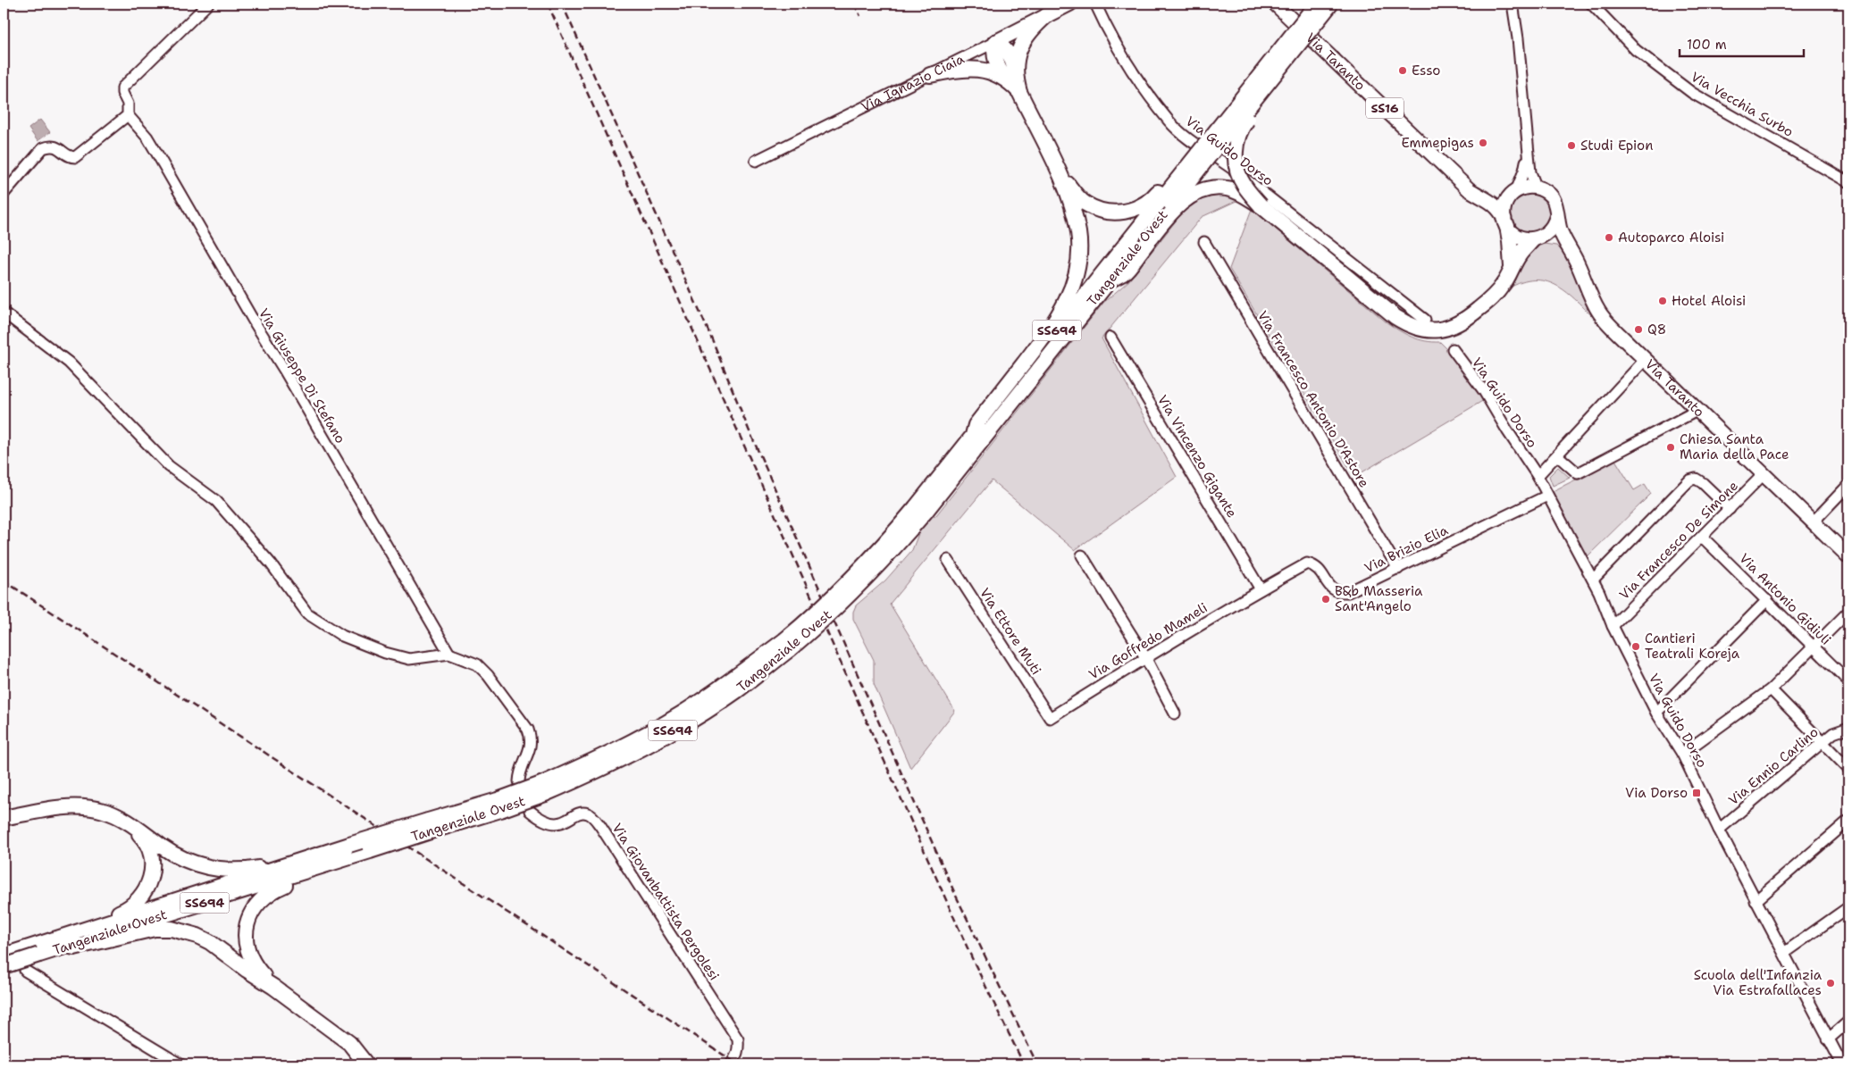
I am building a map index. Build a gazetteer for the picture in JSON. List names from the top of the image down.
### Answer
{
  "streets": {
    "highway": ["Tangenziale Ovest", "SS694"],
    "main road": ["Via Taranto", "Via Ignazio Ciaia", "SS16"],
    "street": [
      "Via Vecchia Surbo",
      "Via Guido Dorso",
      "Via Giuseppe Di Stefano",
      "Via Francesco Antonio D'Astore",
      "Via Vincenzo Gigante",
      "Via Francesco De Simone",
      "Via Brizio Elia",
      "Via Antonio Gidiuli",
      "Via Ettore Muti",
      "Via Goffredo Mameli",
      "Via Ennio Carlino",
      "Via Giovanbattista Pergolesi"
    ]
  },
  "crossings": [
    ["Via Taranto", "Via Francesco De Simone"],
    ["Via Guido Dorso", "Via Francesco De Simone"],
    ["Via Guido Dorso", "Via Brizio Elia"],
    ["Via Guido Dorso", "Via Ennio Carlino"],
    ["Via Francesco Antonio D'Astore", "Via Brizio Elia"],
    ["Via Vincenzo Gigante", "Via Brizio Elia"],
    ["Via Vincenzo Gigante", "Via Goffredo Mameli"],
    ["Via Francesco De Simone", "Via Antonio Gidiuli"],
    ["Via Brizio Elia", "Via Goffredo Mameli"],
    ["Via Ettore Muti", "Via Goffredo Mameli"]
  ],
  "places": {
    "other": [
      "Esso",
      "Emmepigas",
      "Studi Epion",
      "Autoparco Aloisi",
      "Hotel Aloisi",
      "Q8",
      "Chiesa Santa Maria della Pace",
      "B&b Masseria Sant'Angelo",
      "Cantieri Teatrali Koreja",
      "Scuola dell'Infanzia Via Estrafallaces"
    ],
    "transit": ["Via Dorso"]
  },
  "scale_bar": "100 m"
}
